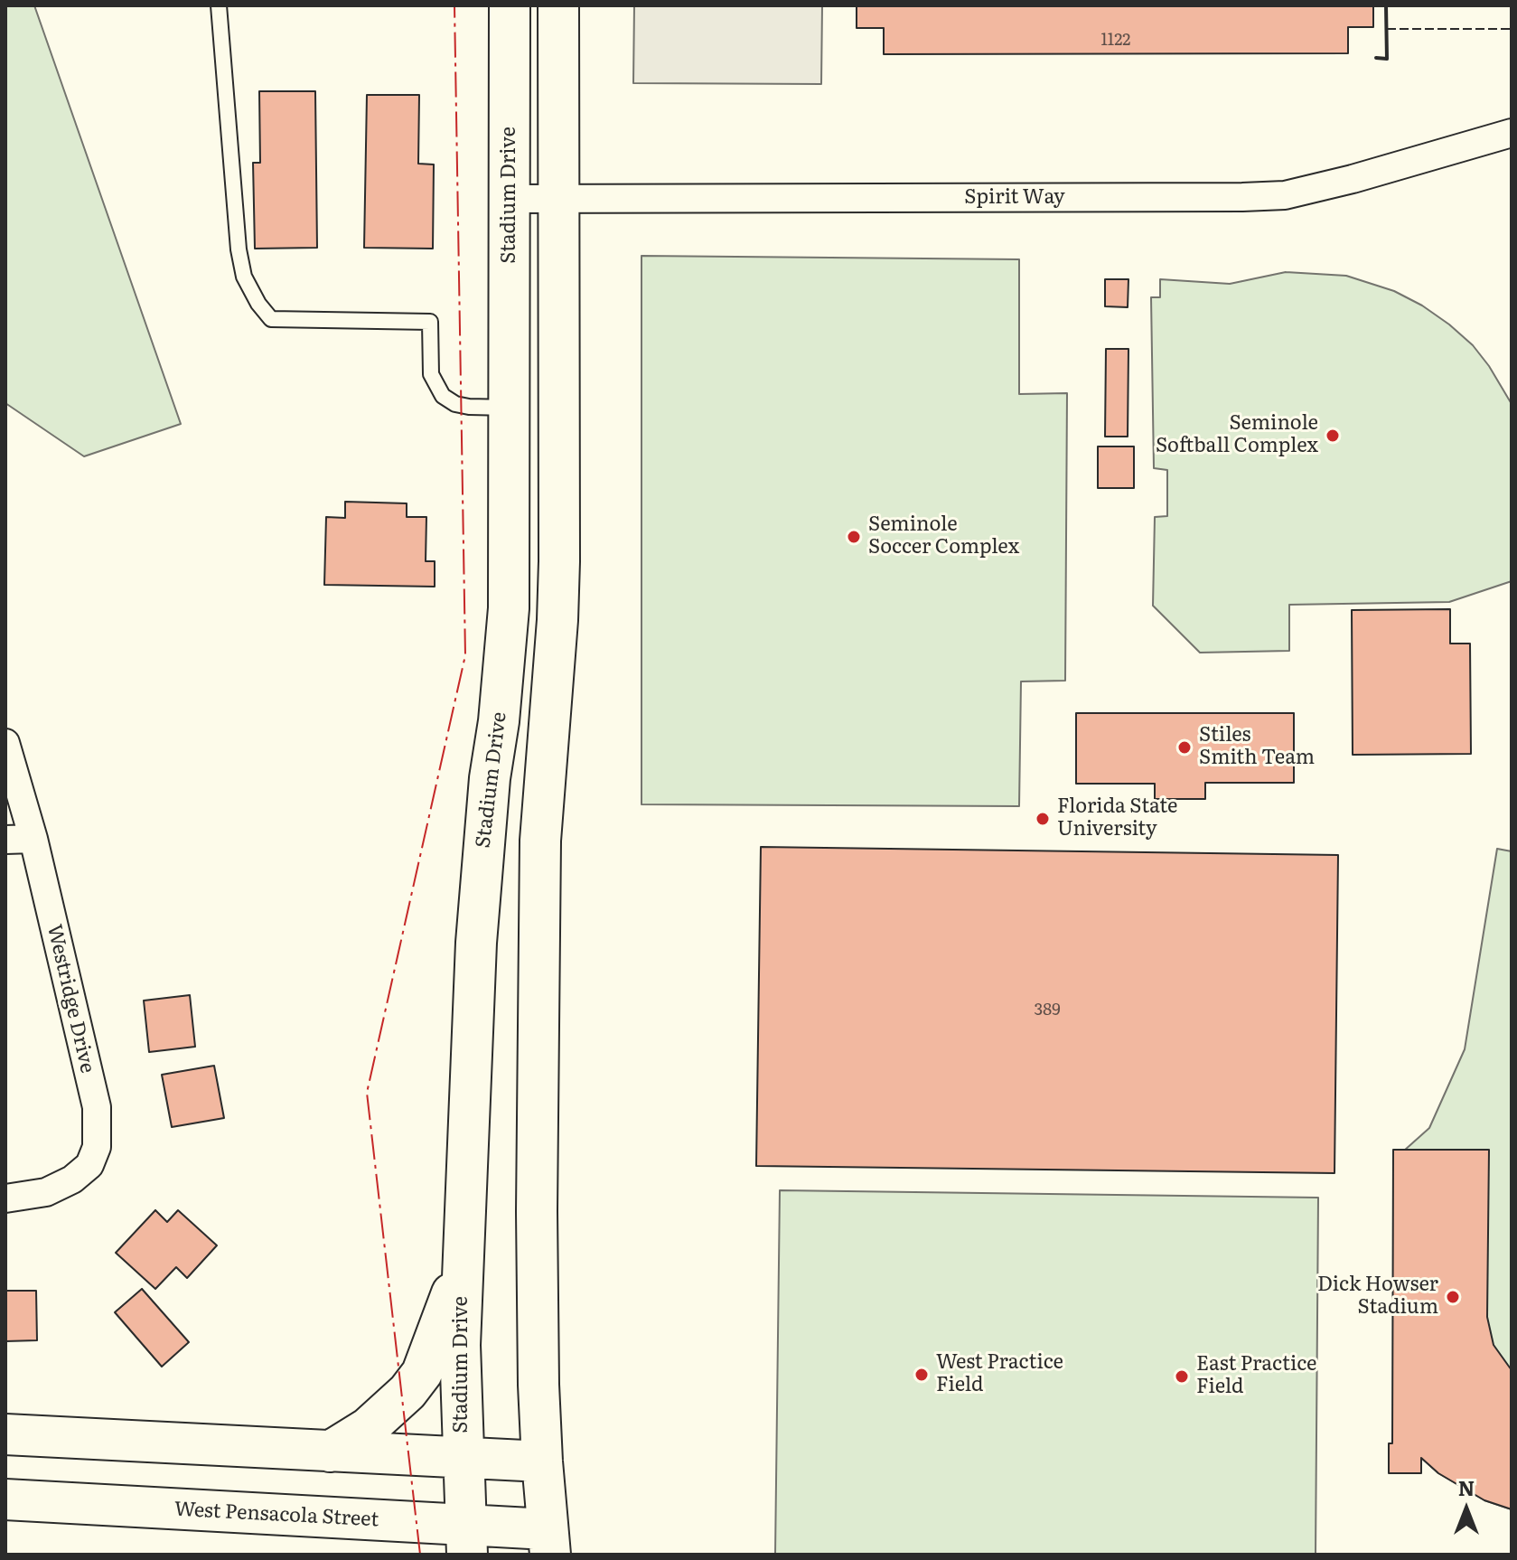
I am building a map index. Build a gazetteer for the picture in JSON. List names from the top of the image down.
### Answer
{
  "streets": {
    "main road": ["Stadium Drive", "West Pensacola Street"],
    "street": ["Spirit Way", "Westridge Drive"]
  },
  "crossings": [
    ["Stadium Drive", "Spirit Way"],
    ["Stadium Drive", "West Pensacola Street"]
  ],
  "places": [
    "Seminole Softball Complex",
    "Seminole Soccer Complex",
    "Stiles Smith Team",
    "Florida State University",
    "Dick Howser Stadium",
    "West Practice Field",
    "East Practice Field"
  ],
  "house_numbers": ["1122", "389"],
  "north": "top"
}
